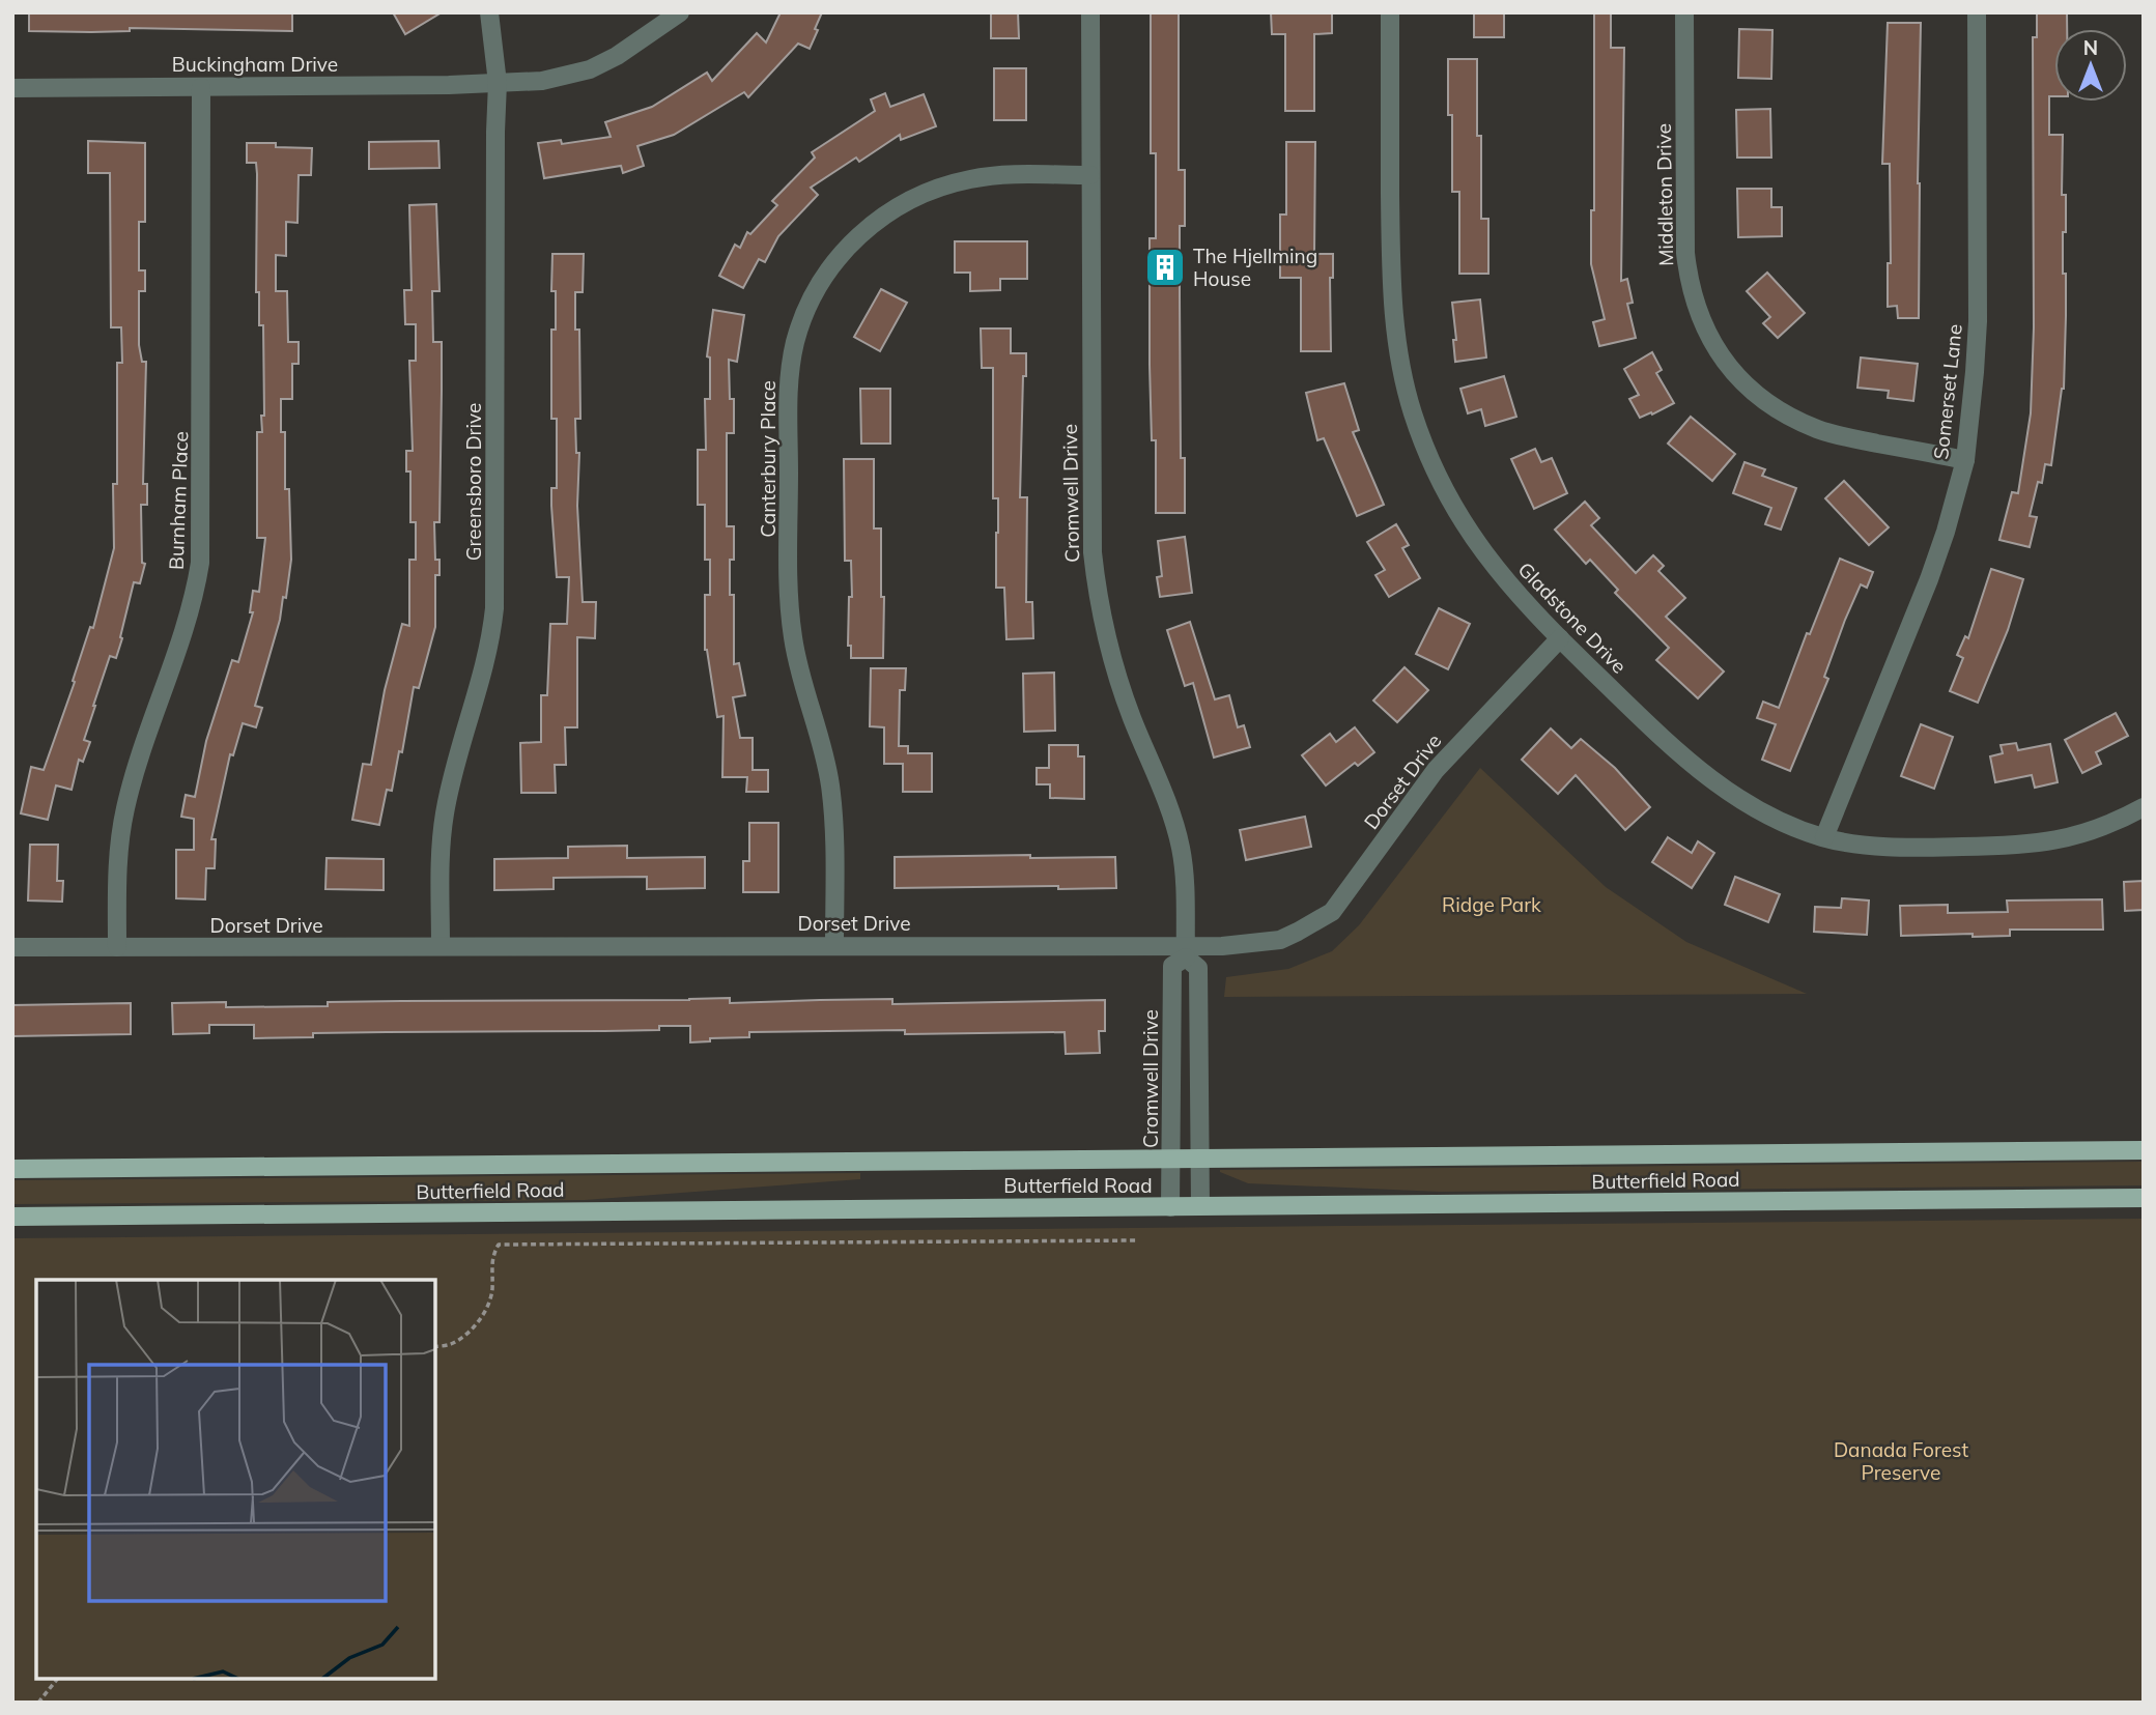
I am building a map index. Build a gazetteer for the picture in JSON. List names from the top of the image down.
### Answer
{
  "streets": {
    "main road": ["Butterfield Road"],
    "street": [
      "Buckingham Drive",
      "Middleton Drive",
      "Somerset Lane",
      "Canterbury Place",
      "Greensboro Drive",
      "Cromwell Drive",
      "Burnham Place",
      "Gladstone Drive",
      "Dorset Drive"
    ]
  },
  "crossings": [
    ["Buckingham Drive", "Greensboro Drive"],
    ["Buckingham Drive", "Burnham Place"],
    ["Middleton Drive", "Somerset Lane"],
    ["Somerset Lane", "Gladstone Drive"],
    ["Canterbury Place", "Cromwell Drive"],
    ["Canterbury Place", "Dorset Drive"],
    ["Greensboro Drive", "Dorset Drive"],
    ["Cromwell Drive", "Dorset Drive"],
    ["Cromwell Drive", "Butterfield Road"],
    ["Burnham Place", "Dorset Drive"],
    ["Gladstone Drive", "Dorset Drive"]
  ],
  "parks": ["Ridge Park", "Danada Forest Preserve"],
  "places": {
    "building": ["The Hjellming House"]
  },
  "north": "top"
}
